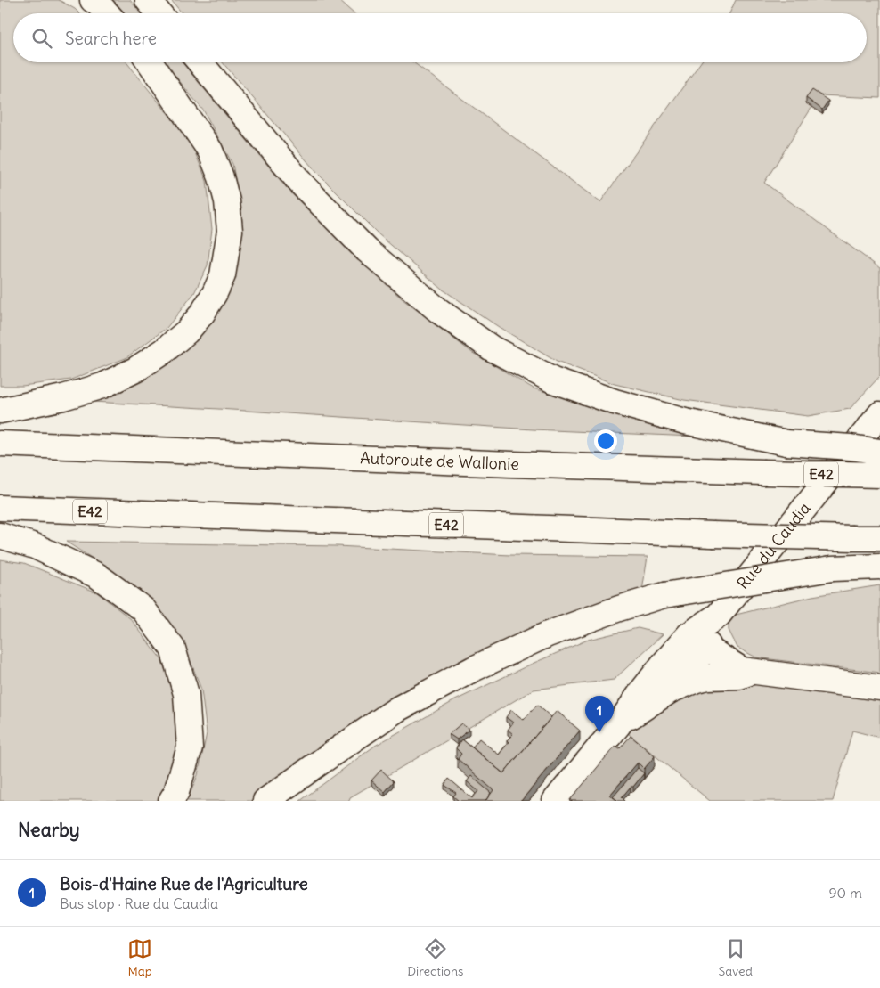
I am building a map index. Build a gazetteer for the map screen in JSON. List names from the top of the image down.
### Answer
{
  "streets": {
    "main road": ["Autoroute de Wallonie", "E42", "Rue du Caudia"]
  },
  "page": {
    "search": "Search here",
    "pins": "1",
    "heading": "Nearby",
    "list": [
      {
        "mark": "1",
        "name": "Bois-d'Haine Rue de l'Agriculture",
        "note": "Bus stop · Rue du Caudia",
        "value": "90 m"
      }
    ],
    "nav": ["Map", "Directions", "Saved"]
  }
}
